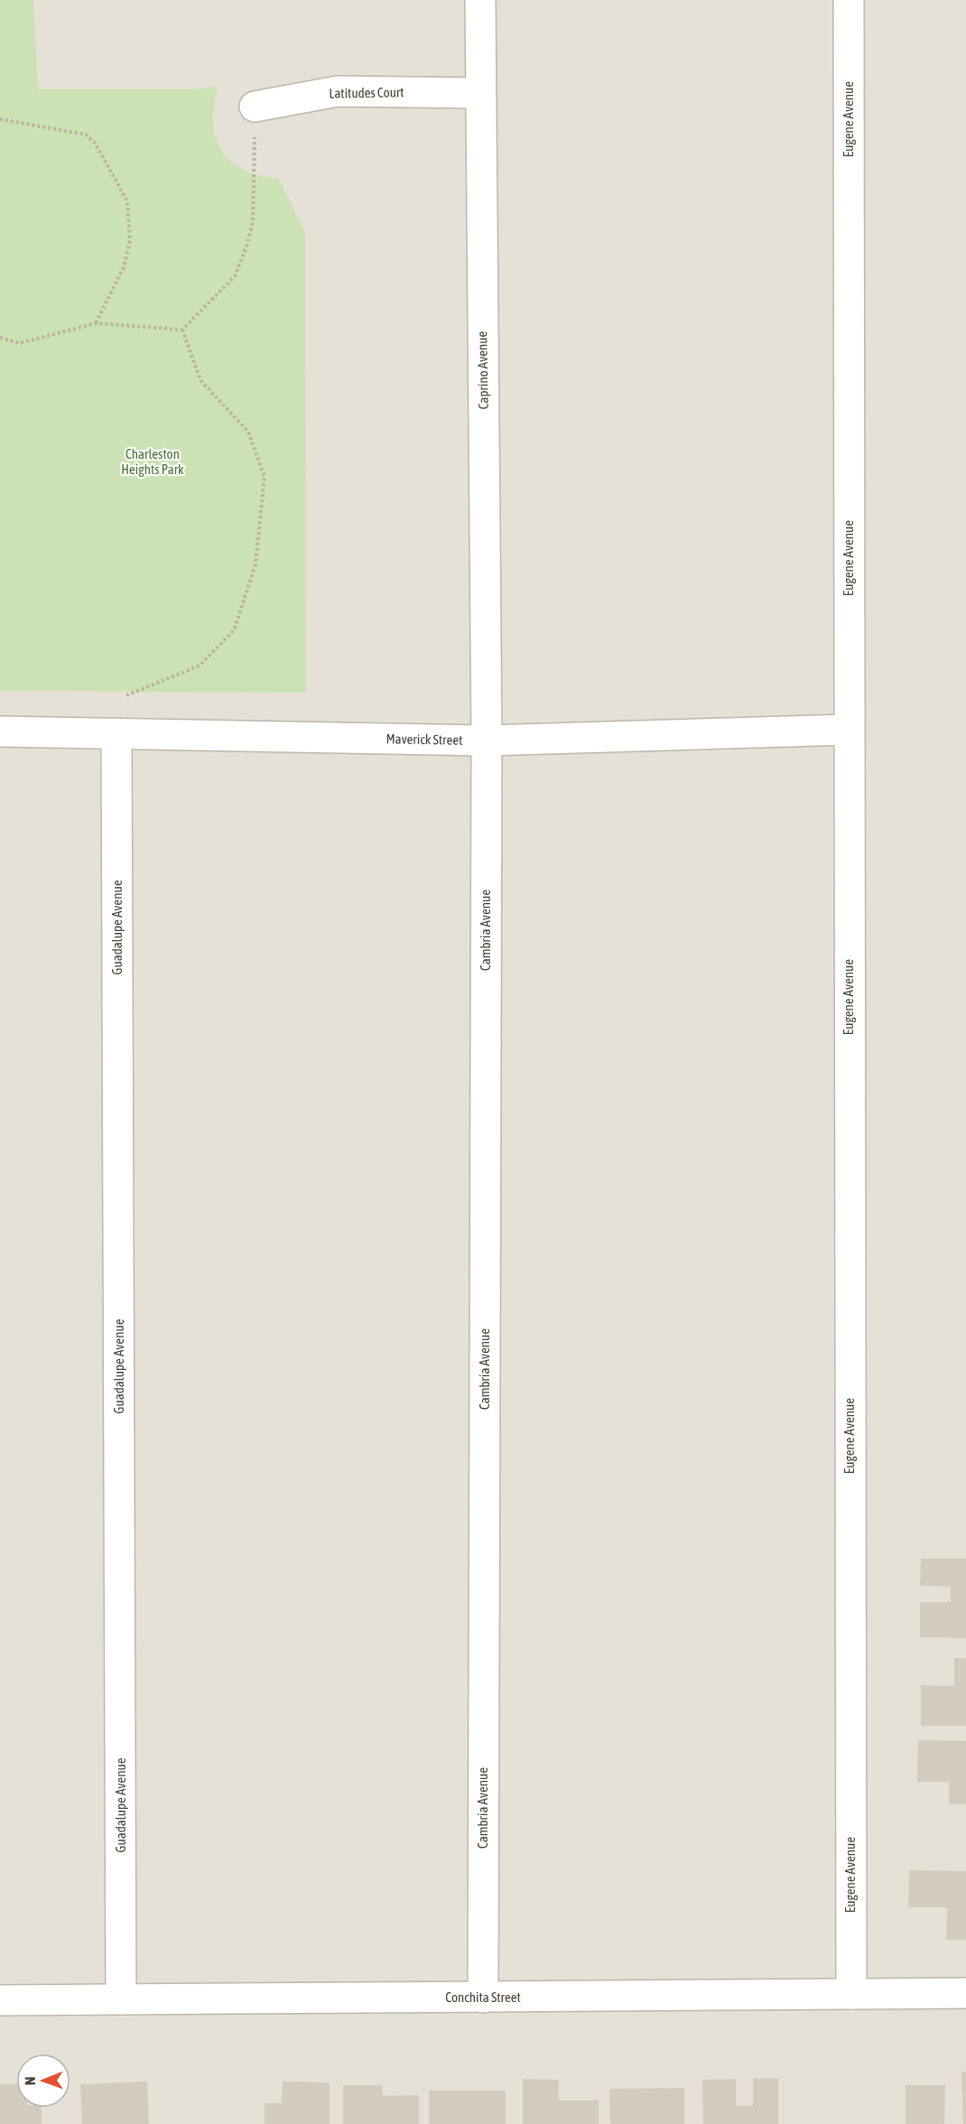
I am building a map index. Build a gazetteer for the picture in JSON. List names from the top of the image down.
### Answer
{
  "streets": {
    "street": [
      "Latitudes Court",
      "Eugene Avenue",
      "Caprino Avenue",
      "Maverick Street",
      "Guadalupe Avenue",
      "Cambria Avenue",
      "Conchita Street"
    ]
  },
  "crossings": [
    ["Latitudes Court", "Caprino Avenue"],
    ["Eugene Avenue", "Maverick Street"],
    ["Eugene Avenue", "Conchita Street"],
    ["Caprino Avenue", "Maverick Street"],
    ["Caprino Avenue", "Cambria Avenue"],
    ["Maverick Street", "Guadalupe Avenue"],
    ["Maverick Street", "Cambria Avenue"],
    ["Guadalupe Avenue", "Conchita Street"],
    ["Cambria Avenue", "Conchita Street"]
  ],
  "parks": ["Charleston Heights Park"],
  "north": "left"
}
